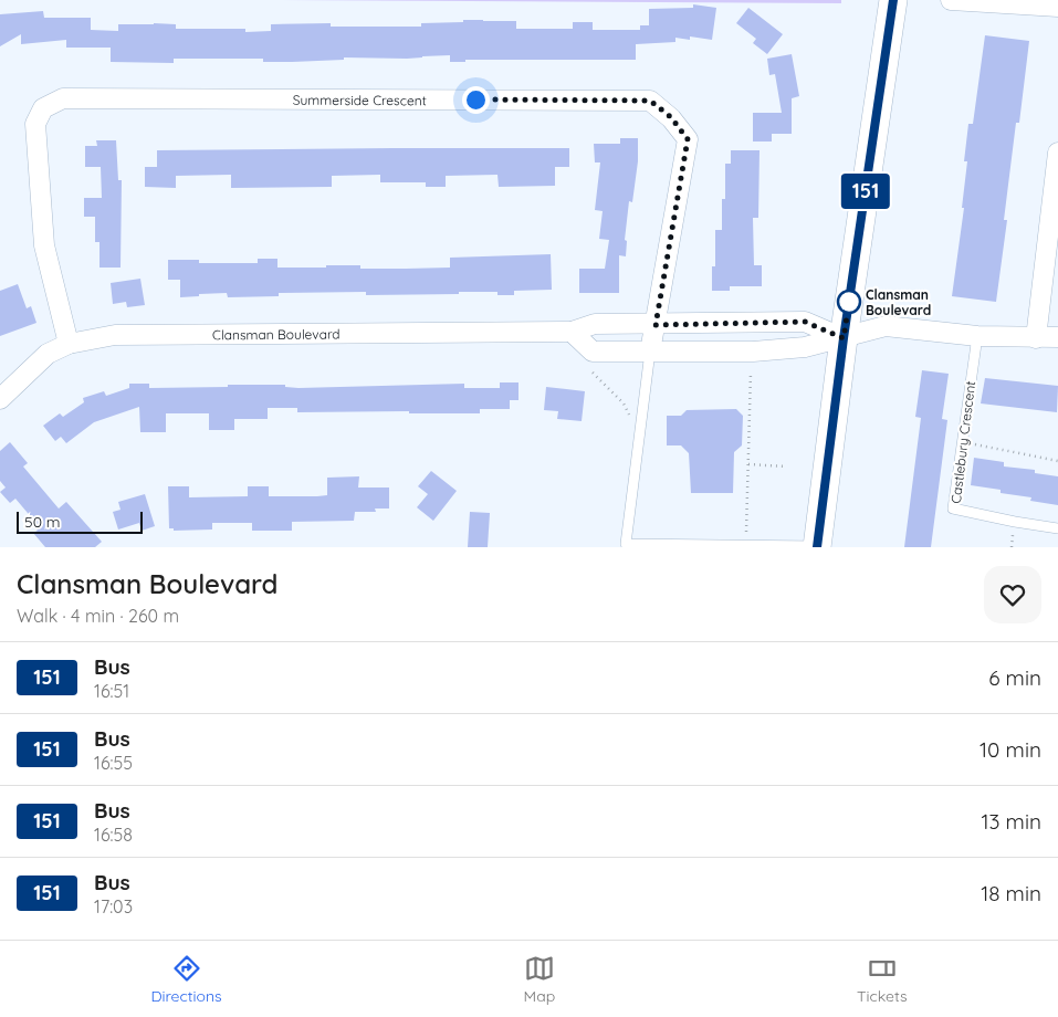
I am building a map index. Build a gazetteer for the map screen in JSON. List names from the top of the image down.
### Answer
{
  "streets": {
    "street": ["Summerside Crescent", "Clansman Boulevard"],
    "lane": ["Castlebury Crescent"]
  },
  "crossings": [
    ["Summerside Crescent", "Clansman Boulevard"]
  ],
  "places": ["Clansman Boulevard"],
  "lines": ["bus line 151"],
  "scale_bar": "50 m",
  "page": {
    "on_map": "151",
    "scale": "50 m",
    "heading": ["Clansman Boulevard", "Walk · 4 min · 260 m"],
    "list": [
      {
        "mark": "151",
        "name": "Bus",
        "note": "16:51",
        "value": "6 min"
      },
      {
        "mark": "151",
        "name": "Bus",
        "note": "16:55",
        "value": "10 min"
      },
      {
        "mark": "151",
        "name": "Bus",
        "note": "16:58",
        "value": "13 min"
      },
      {
        "mark": "151",
        "name": "Bus",
        "note": "17:03",
        "value": "18 min"
      }
    ],
    "tabs": ["Directions", "Map", "Tickets"]
  }
}
